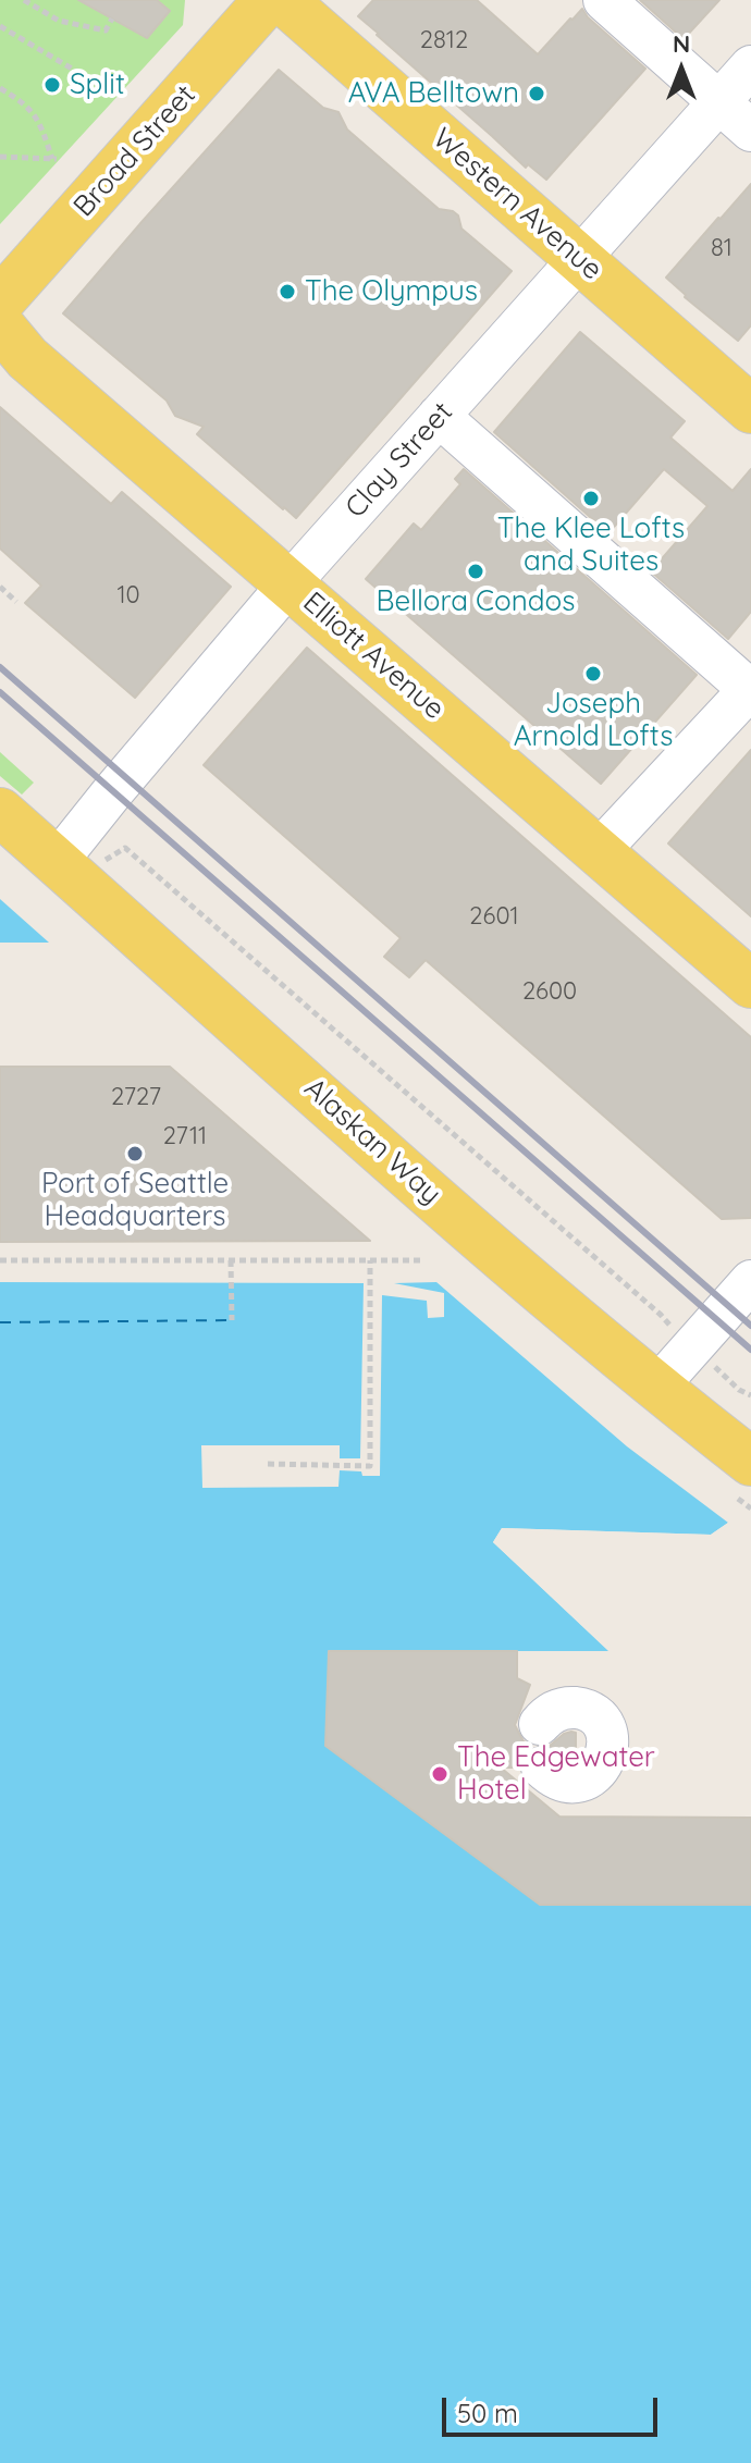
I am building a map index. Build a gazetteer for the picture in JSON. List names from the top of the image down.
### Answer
{
  "streets": {
    "main road": [
      "Broad Street",
      "Western Avenue",
      "Elliott Avenue",
      "Alaskan Way"
    ],
    "street": ["Clay Street"]
  },
  "crossings": [
    ["Western Avenue", "Clay Street"],
    ["Clay Street", "Elliott Avenue"],
    ["Clay Street", "Alaskan Way"]
  ],
  "places": [
    "Split",
    "AVA Belltown",
    "The Olympus",
    "The Klee Lofts and Suites",
    "Bellora Condos",
    "Joseph Arnold Lofts",
    "Port of Seattle Headquarters",
    "The Edgewater Hotel"
  ],
  "house_numbers": [
    "2812",
    "81",
    "10",
    "2601",
    "2600",
    "2727",
    "2711"
  ],
  "scale_bar": "50 m",
  "north": "top"
}
